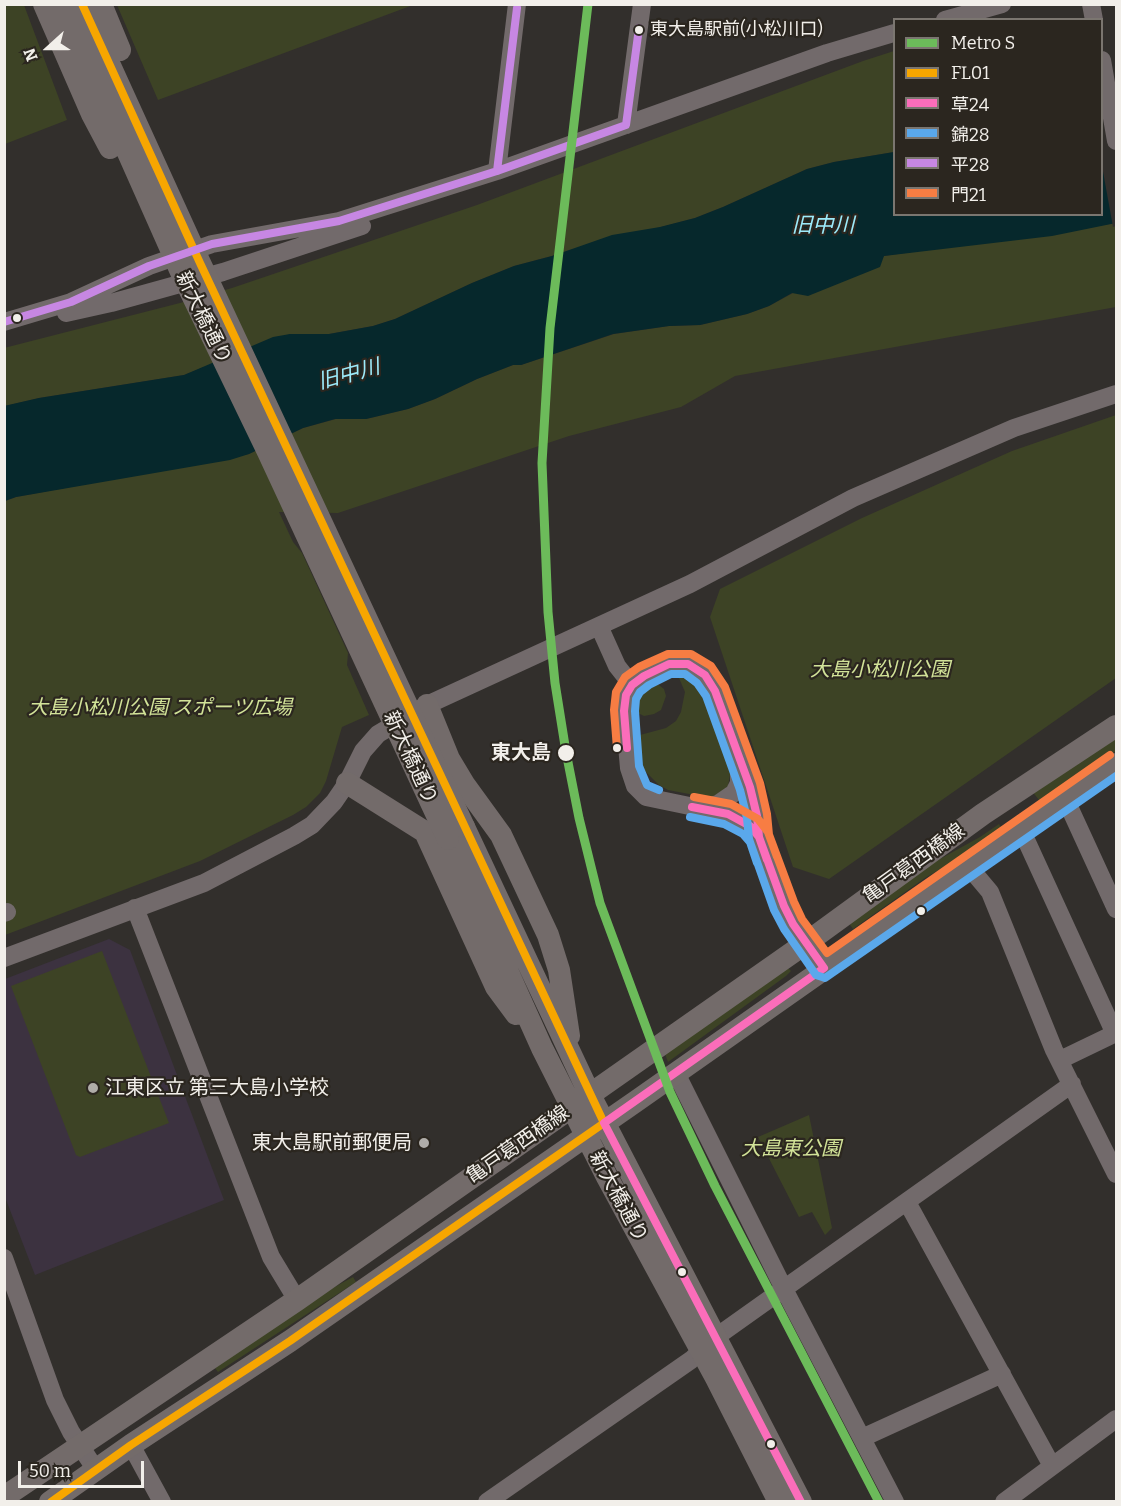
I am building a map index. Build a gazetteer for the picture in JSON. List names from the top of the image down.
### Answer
{
  "streets": {
    "main road": ["新大橋通り", "亀戸葛西橋線"]
  },
  "crossings": [
    ["新大橋通り", "亀戸葛西橋線"]
  ],
  "water": ["旧中川"],
  "parks": ["大島小松川公園", "大島小松川公園 スポーツ広場", "大島東公園"],
  "places": [
    "東大島駅前(小松川口)",
    "東大島",
    "江東区立 第三大島小学校",
    "東大島駅前郵便局"
  ],
  "lines": [
    "metro line S",
    "transit line FL01",
    "transit line 平28",
    "transit line 門21",
    "transit line 草24",
    "transit line 錦28"
  ],
  "legend": [
    "Metro S",
    "FL01",
    "草24",
    "錦28",
    "平28",
    "門21"
  ],
  "scale_bar": "50 m",
  "north": "left"
}
